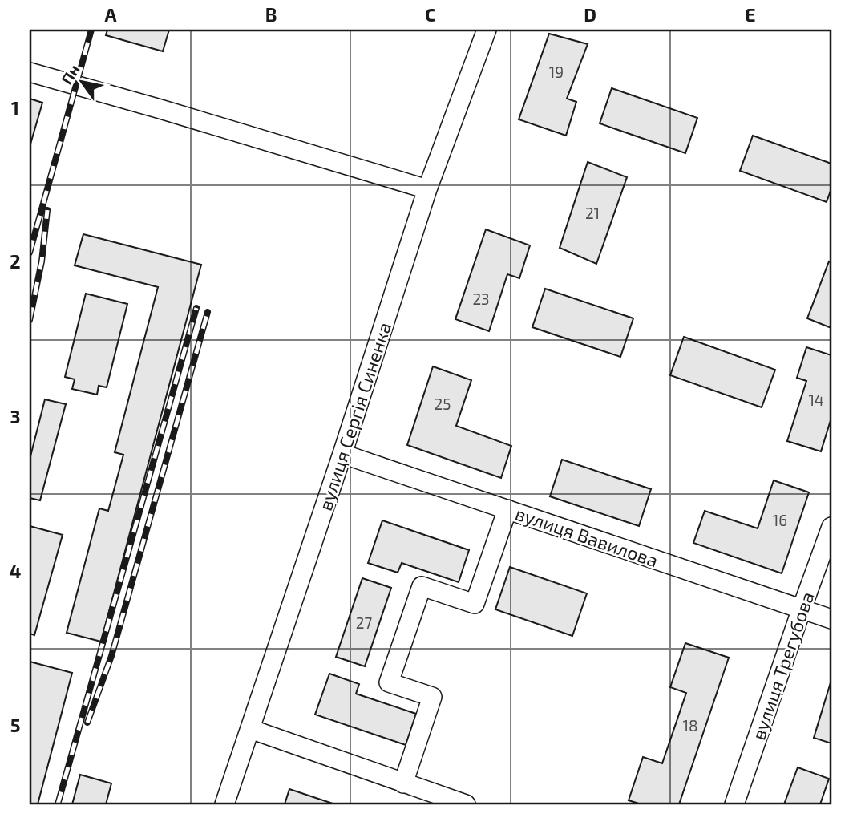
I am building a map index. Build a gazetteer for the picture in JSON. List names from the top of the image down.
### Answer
{
  "streets": {
    "street": ["вулиця Сергія Синенка", "вулиця Вавилова", "вулиця Трегубова"]
  },
  "crossings": [
    ["вулиця Сергія Синенка", "вулиця Вавилова"],
    ["вулиця Вавилова", "вулиця Трегубова"]
  ],
  "house_numbers": [
    "19",
    "21",
    "23",
    "14",
    "25",
    "16",
    "27",
    "18"
  ],
  "north": "top left",
  "grid": {
    "columns": [
      "A",
      "B",
      "C",
      "D",
      "E"
    ],
    "rows": [
      "1",
      "2",
      "3",
      "4",
      "5"
    ]
  }
}
